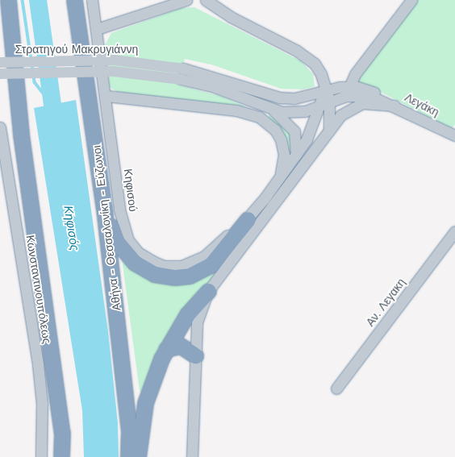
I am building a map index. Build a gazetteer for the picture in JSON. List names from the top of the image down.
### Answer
{
  "streets": {
    "highway": ["Αθήνα - Θεσσαλονίκη - Εύζωνοι"],
    "street": [
      "Στρατηγού Μακρυγιάννη",
      "Λεγάκη",
      "Κηφισού",
      "Κωνσταντινουπόλεως",
      "Αν. Λεγακη"
    ]
  },
  "crossings": [
    ["Στρατηγού Μακρυγιάννη", "Λεγάκη"],
    ["Στρατηγού Μακρυγιάννη", "Κηφισού"]
  ],
  "water": ["Κηφισός"]
}
